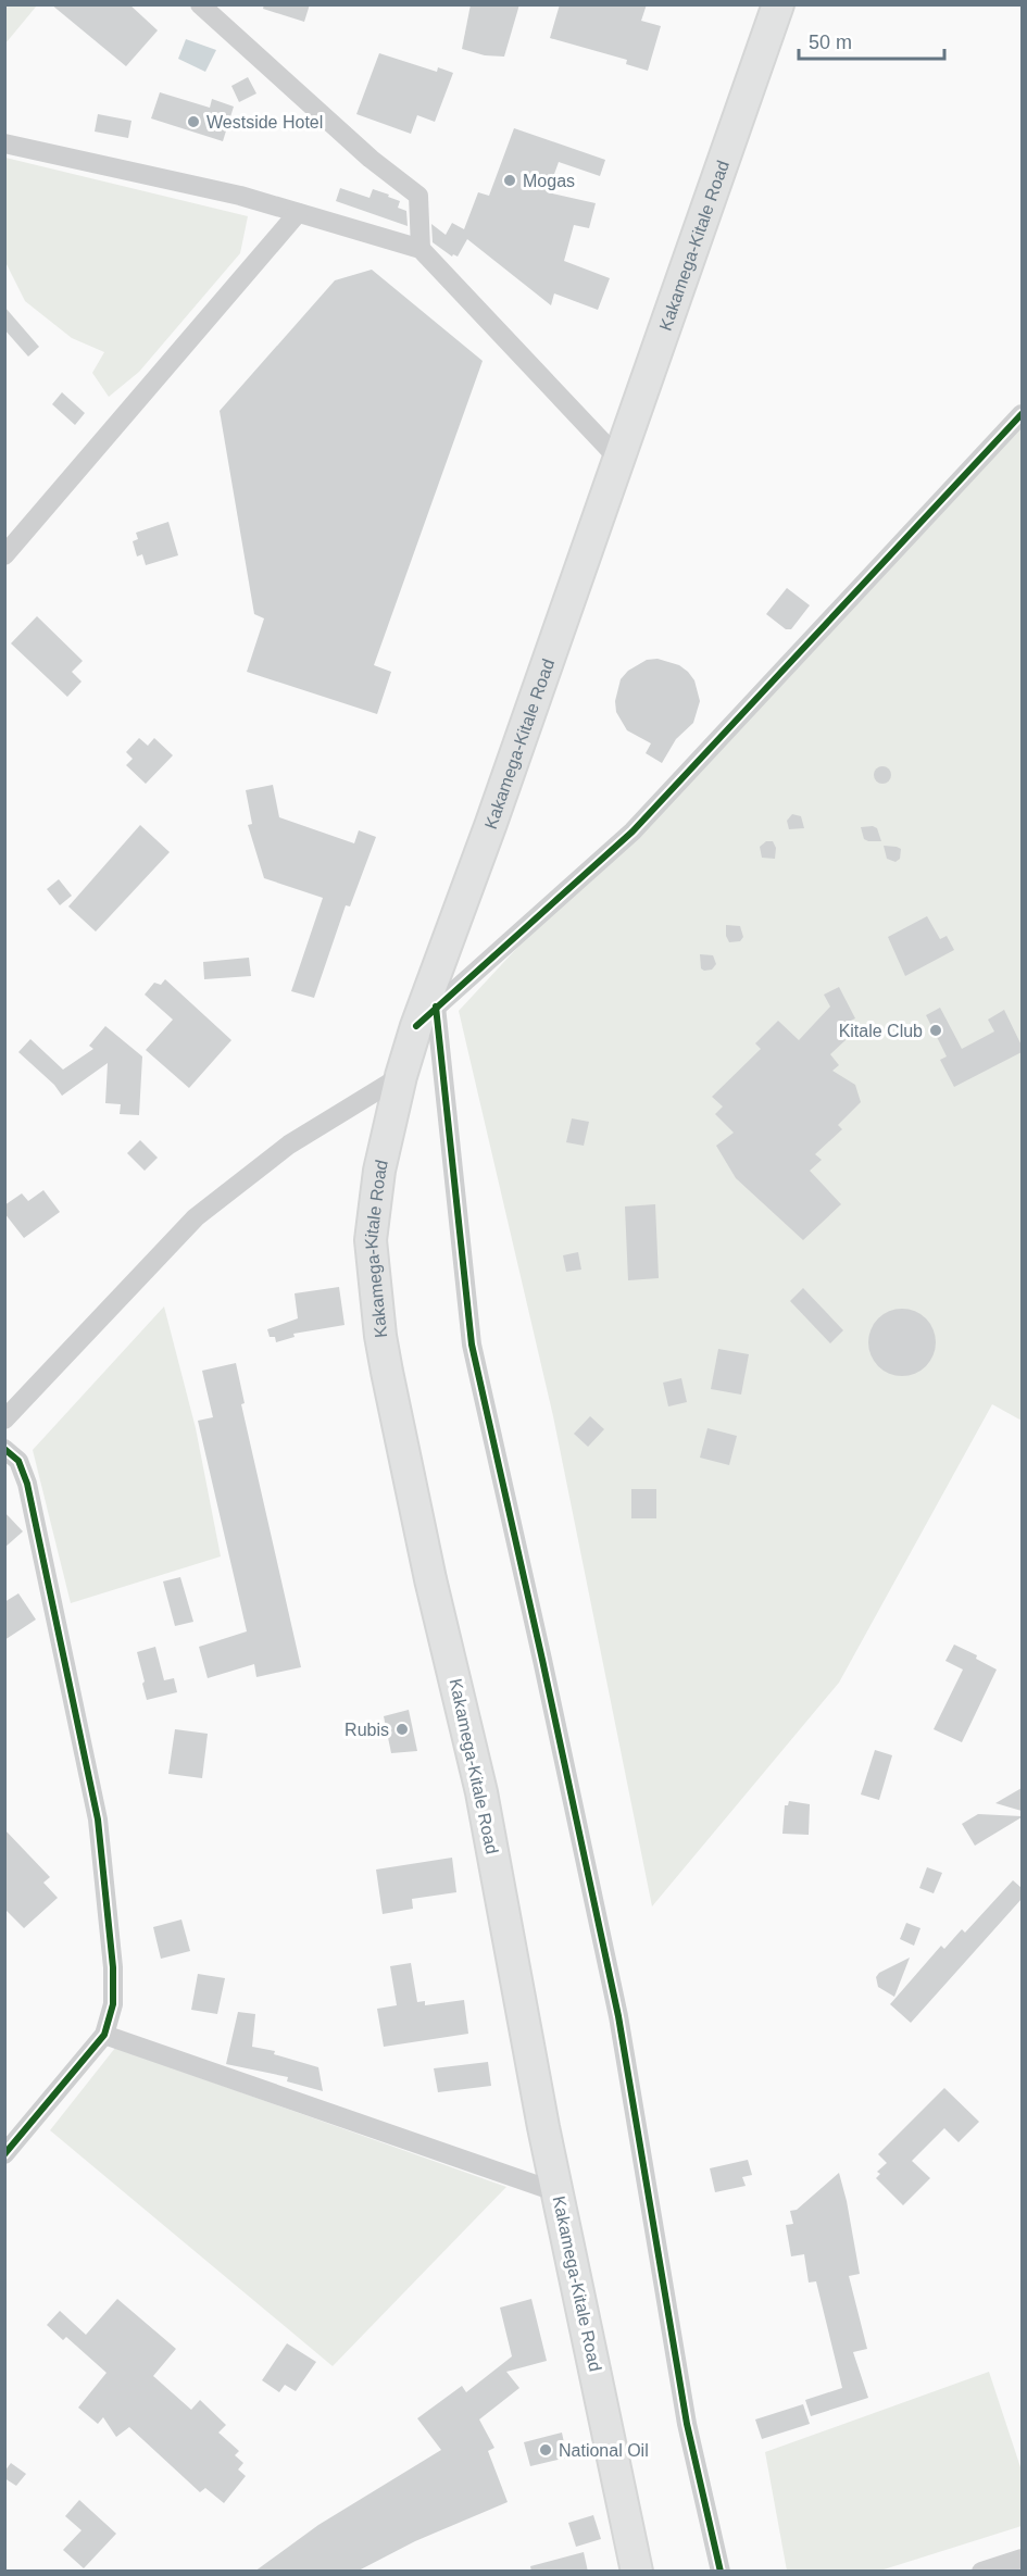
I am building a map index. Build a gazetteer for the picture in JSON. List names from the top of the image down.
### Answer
{
  "streets": {
    "highway": ["Kakamega-Kitale Road"]
  },
  "places": [
    "Westside Hotel",
    "Mogas",
    "Kitale Club",
    "Rubis",
    "National Oil"
  ],
  "scale_bar": "50 m"
}
